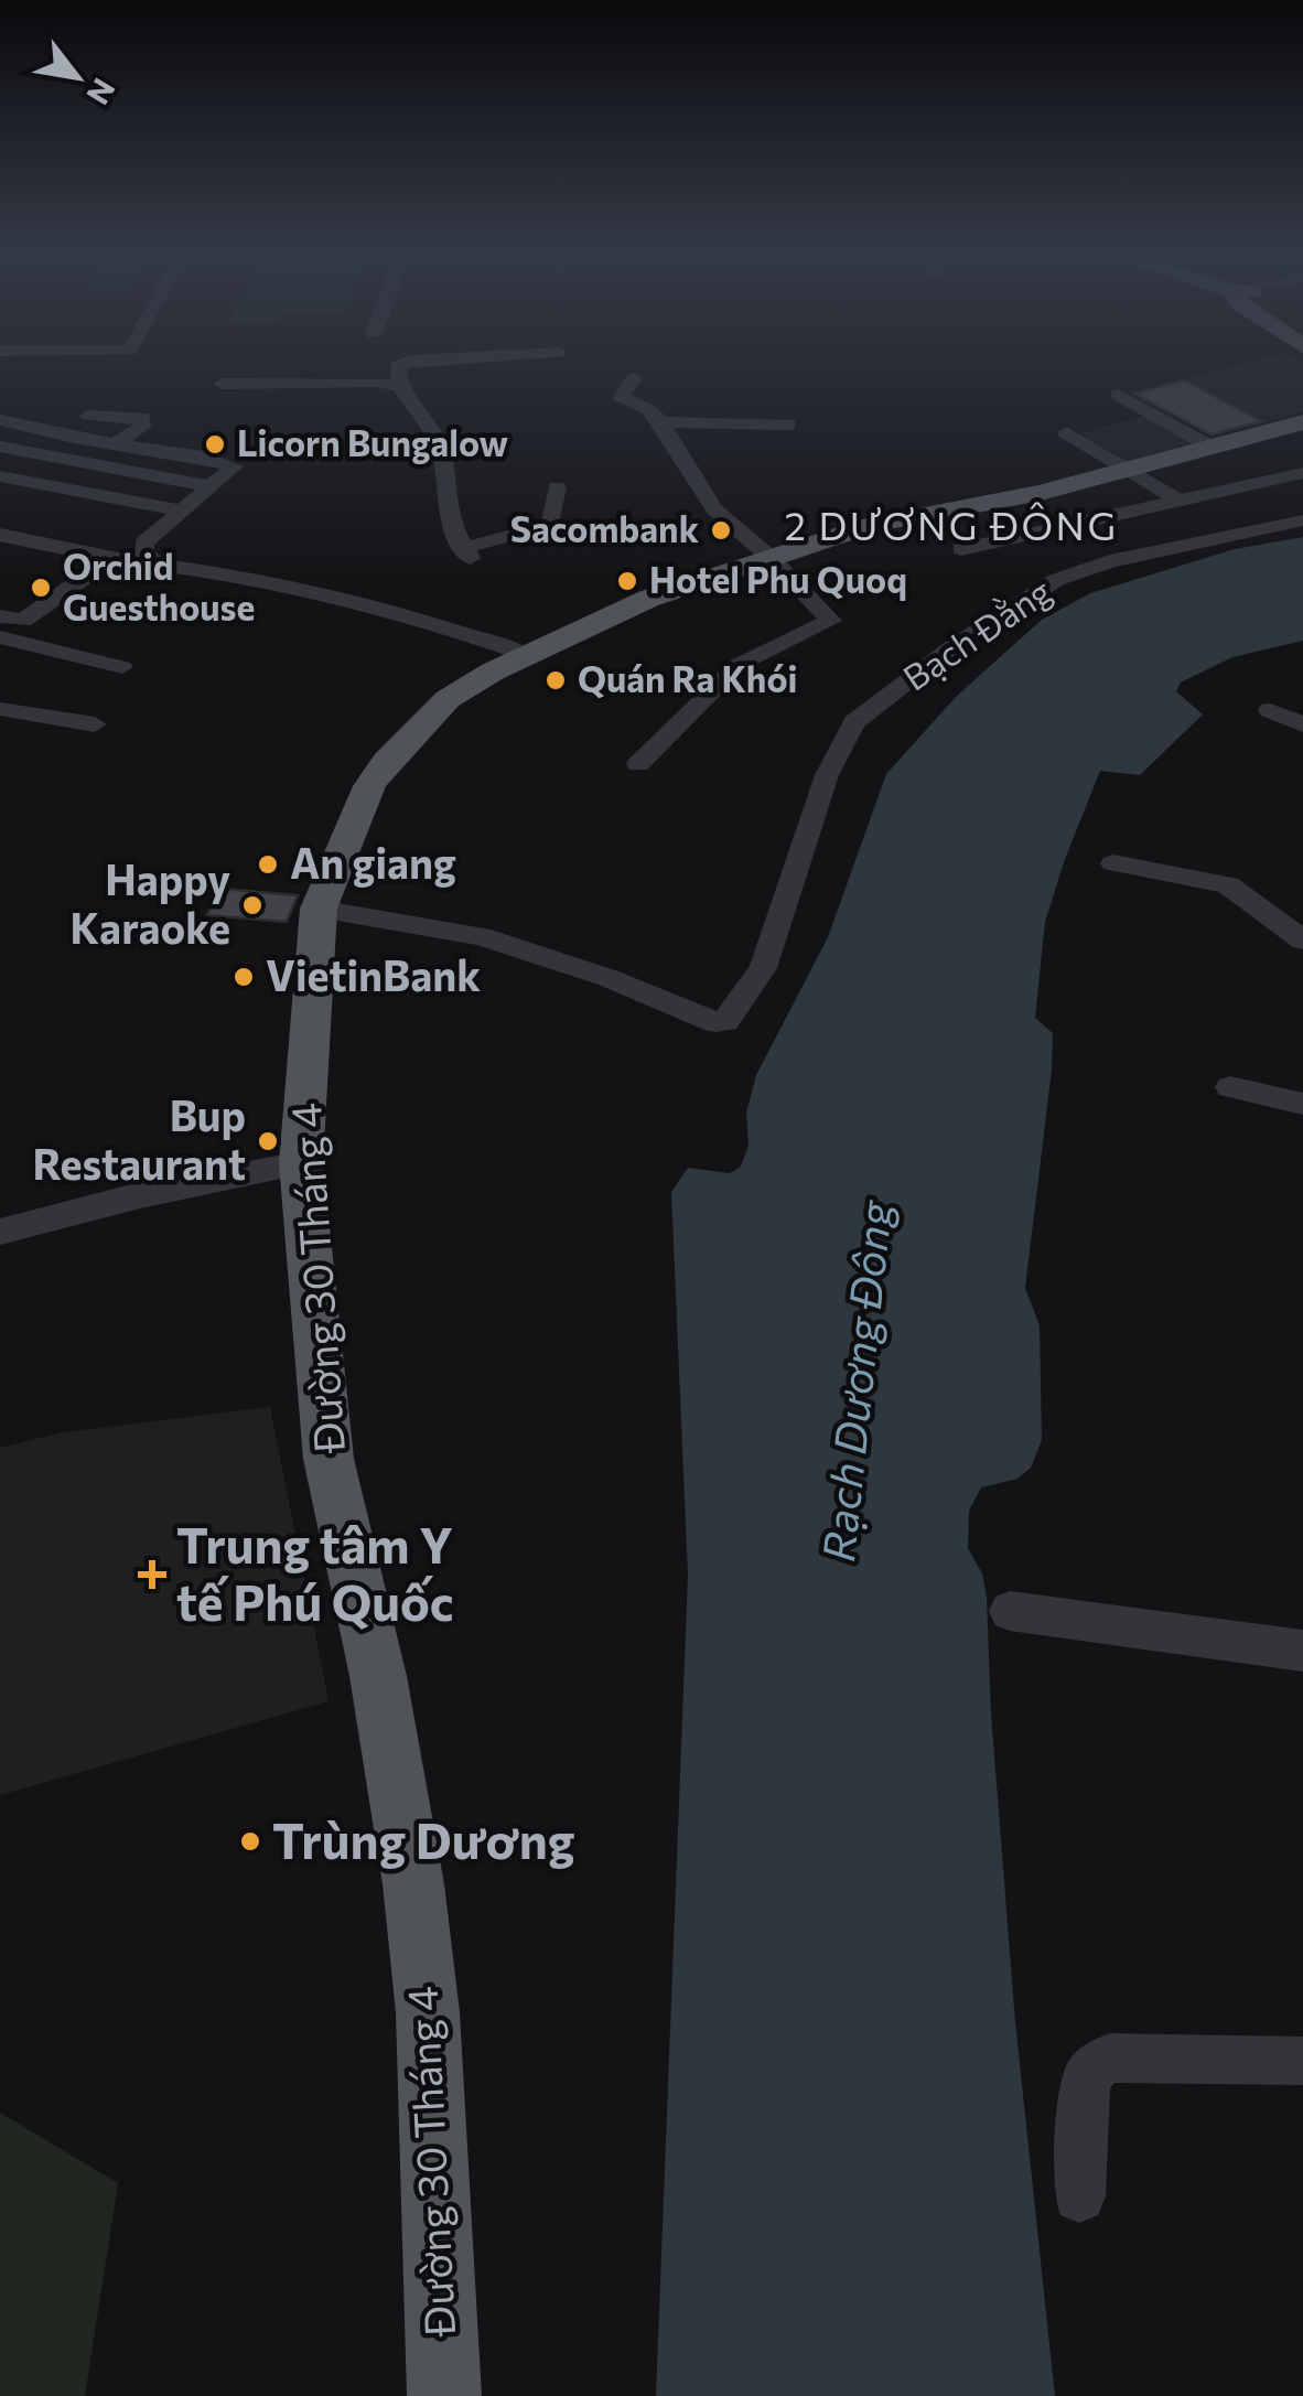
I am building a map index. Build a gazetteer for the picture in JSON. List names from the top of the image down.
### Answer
{
  "streets": {
    "main road": ["Đường 30 Tháng 4"],
    "street": ["Bạch Đằng"]
  },
  "crossings": [
    ["Bạch Đằng", "Đường 30 Tháng 4"]
  ],
  "districts": ["2 DƯƠNG ĐÔNG"],
  "water": ["Rạch Dương Đông"],
  "places": {
    "other": [
      "Licorn Bungalow",
      "Sacombank",
      "Hotel Phu Quoq",
      "Orchid Guesthouse",
      "Quán Ra Khói",
      "An giang",
      "Happy Karaoke",
      "VietinBank",
      "Bup Restaurant",
      "Trùng Dương"
    ],
    "health": ["Trung tâm Y tế Phú Quốc"]
  },
  "north": "bottom right"
}
